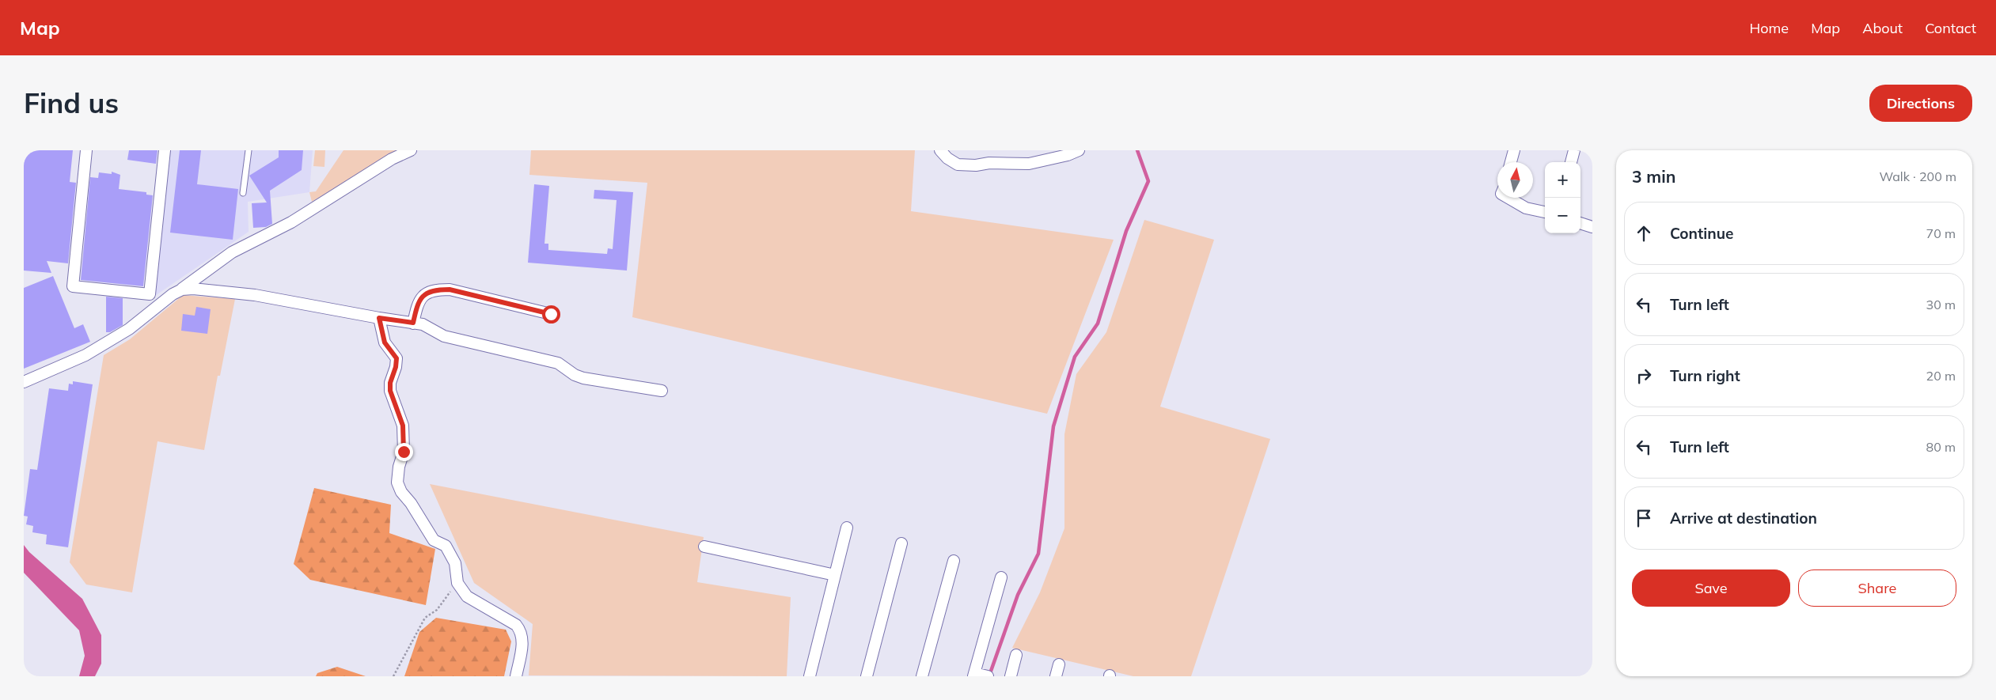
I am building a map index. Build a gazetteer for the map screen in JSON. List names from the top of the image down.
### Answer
{
  "north": "top",
  "page": {
    "header": "Map",
    "nav": [
      "Home",
      "Map",
      "About",
      "Contact"
    ],
    "buttons": [
      "Directions",
      ["Save", "Share"]
    ],
    "title": "Find us",
    "heading": ["3 min", "Walk · 200 m"],
    "map_buttons": ["+", "−"],
    "list": [
      ["Continue", "70 m"],
      ["Turn left", "30 m"],
      ["Turn right", "20 m"],
      ["Turn left", "80 m"],
      "Arrive at destination"
    ]
  }
}
